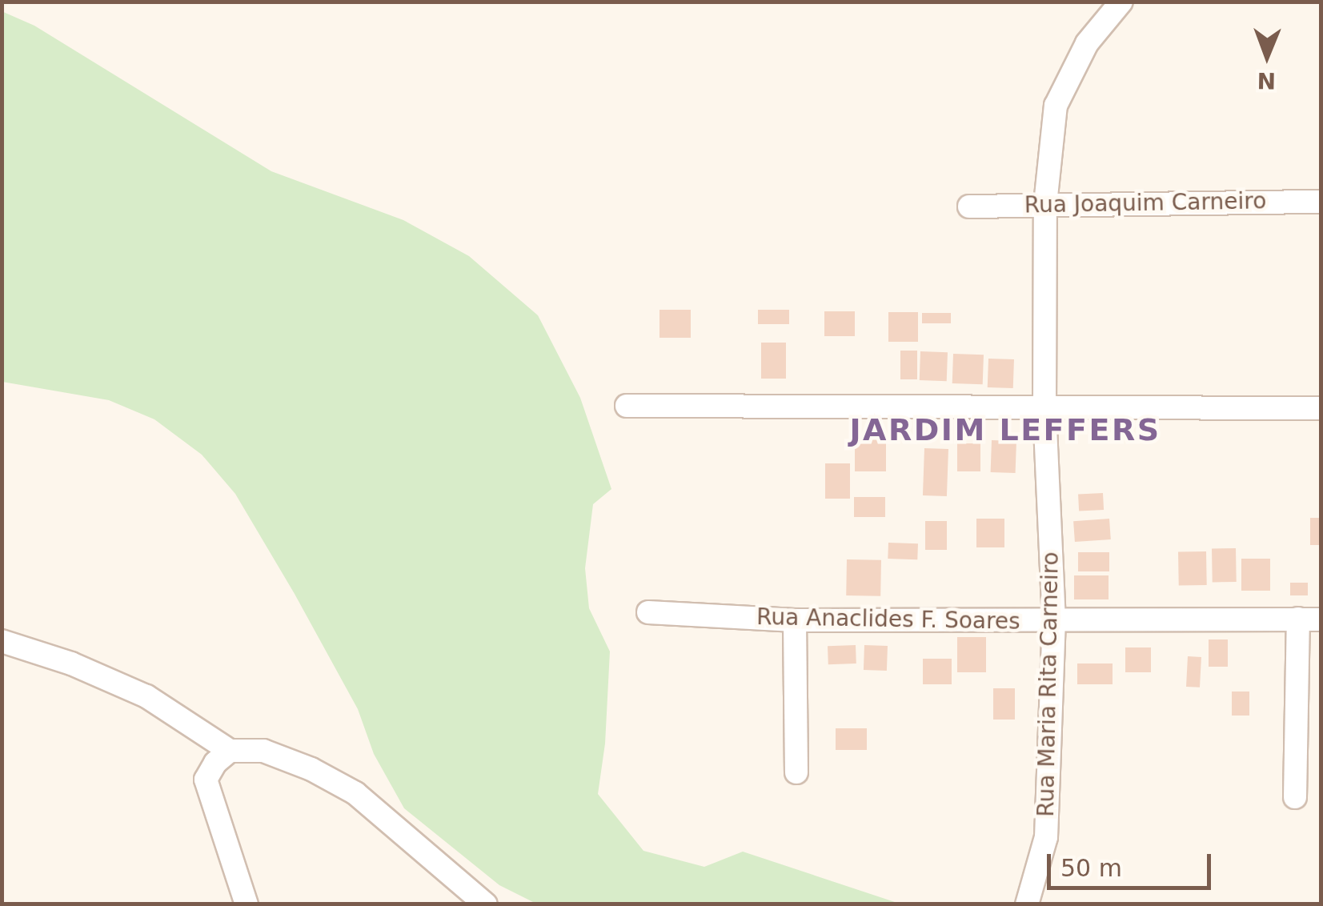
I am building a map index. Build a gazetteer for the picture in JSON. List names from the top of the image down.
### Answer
{
  "streets": {
    "street": ["Rua Joaquim Carneiro", "Rua Anaclides F. Soares", "Rua Maria Rita Carneiro"]
  },
  "crossings": [
    ["Rua Joaquim Carneiro", "Rua Maria Rita Carneiro"],
    ["Rua Anaclides F. Soares", "Rua Maria Rita Carneiro"]
  ],
  "districts": ["JARDIM LEFFERS"],
  "scale_bar": "50 m",
  "north": "bottom"
}
